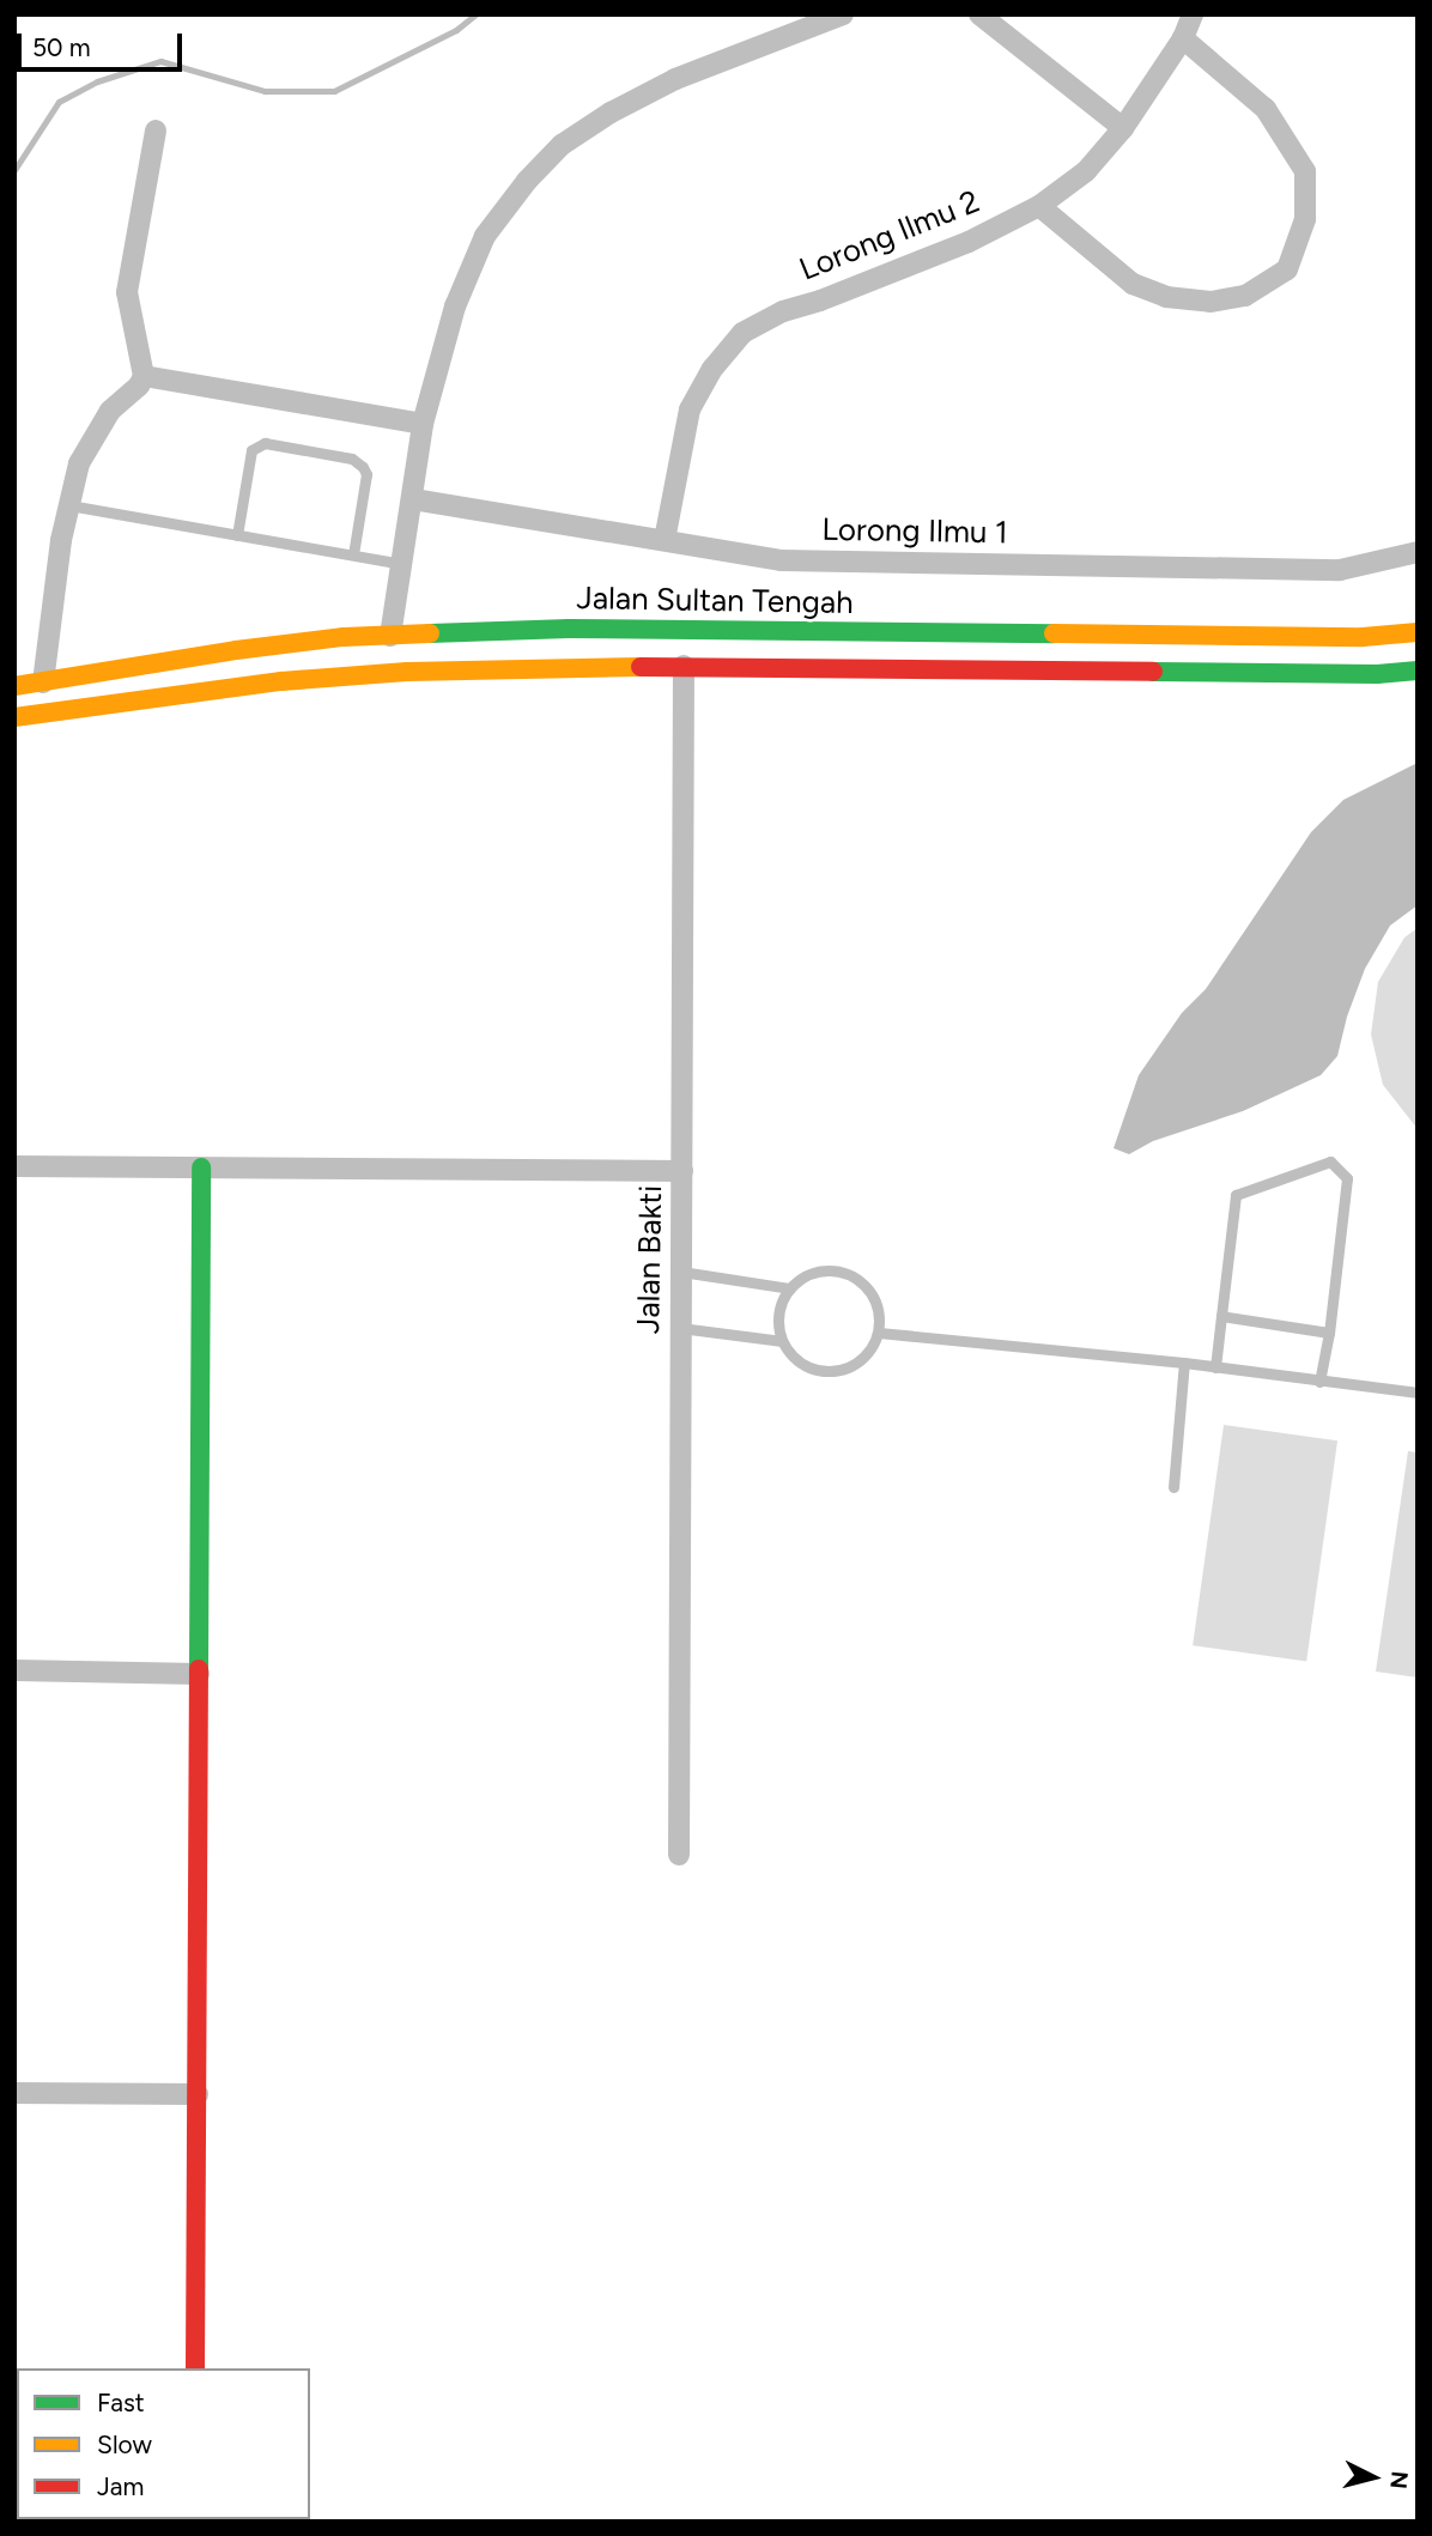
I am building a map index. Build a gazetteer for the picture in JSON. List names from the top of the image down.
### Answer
{
  "streets": {
    "main road": ["Jalan Sultan Tengah"],
    "street": ["Lorong Ilmu 2", "Lorong Ilmu 1", "Jalan Bakti"]
  },
  "crossings": [
    ["Lorong Ilmu 2", "Lorong Ilmu 1"],
    ["Jalan Sultan Tengah", "Jalan Bakti"]
  ],
  "legend": ["Fast", "Slow", "Jam"],
  "scale_bar": "50 m",
  "north": "right"
}
